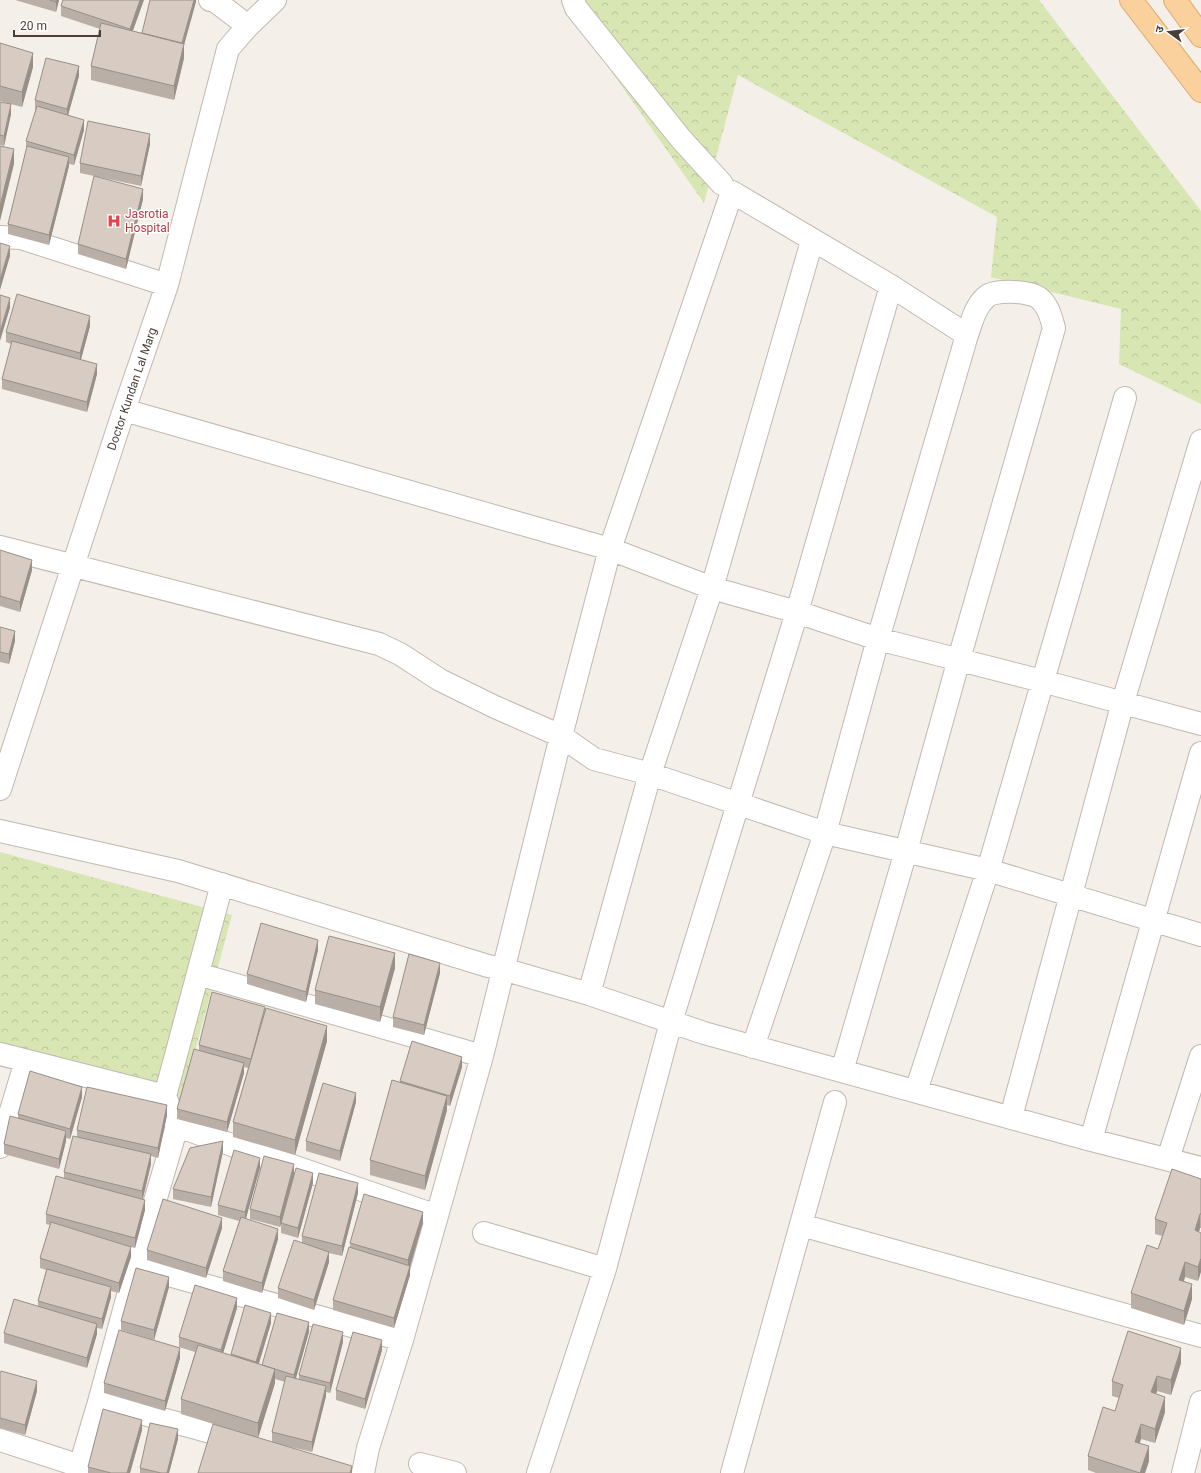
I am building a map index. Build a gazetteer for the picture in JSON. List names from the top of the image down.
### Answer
{
  "streets": {
    "street": ["Doctor Kundan Lal Marg"]
  },
  "places": {
    "hospital": ["Jasrotia Hospital"]
  },
  "scale_bar": "20 m",
  "north": "left"
}
